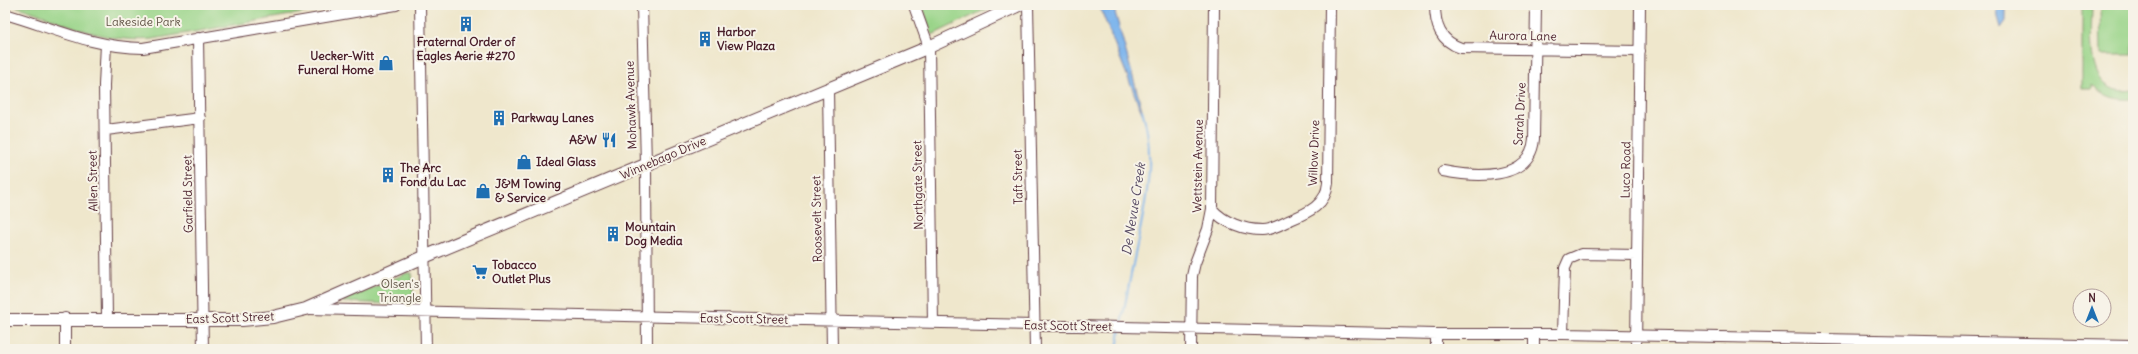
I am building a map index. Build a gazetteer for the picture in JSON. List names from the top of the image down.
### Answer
{
  "streets": {
    "main road": ["Winnebago Drive", "East Scott Street"],
    "street": [
      "Aurora Lane",
      "Mohawk Avenue",
      "Sarah Drive",
      "Willow Drive",
      "Wettstein Avenue",
      "Luco Road",
      "Taft Street",
      "Allen Street",
      "Northgate Street",
      "Garfield Street",
      "Roosevelt Street"
    ]
  },
  "crossings": [
    ["Aurora Lane", "Sarah Drive"],
    ["Aurora Lane", "Luco Road"],
    ["Mohawk Avenue", "Winnebago Drive"],
    ["Mohawk Avenue", "East Scott Street"],
    ["Willow Drive", "Wettstein Avenue"],
    ["Winnebago Drive", "Northgate Street"],
    ["Winnebago Drive", "Roosevelt Street"],
    ["Winnebago Drive", "East Scott Street"],
    ["Wettstein Avenue", "East Scott Street"],
    ["Luco Road", "East Scott Street"],
    ["Taft Street", "East Scott Street"],
    ["Allen Street", "East Scott Street"],
    ["Northgate Street", "East Scott Street"],
    ["Garfield Street", "East Scott Street"],
    ["Roosevelt Street", "East Scott Street"]
  ],
  "water": ["De Nevue Creek"],
  "parks": ["Lakeside Park", "Olsen's Triangle"],
  "places": {
    "building": [
      "Fraternal Order of Eagles Aerie #270",
      "Harbor View Plaza",
      "Parkway Lanes",
      "The Arc Fond du Lac",
      "Mountain Dog Media"
    ],
    "shop": ["Uecker-Witt Funeral Home", "Ideal Glass", "J&M Towing & Service"],
    "restaurant": ["A&W"],
    "supermarket": ["Tobacco Outlet Plus"]
  },
  "north": "top"
}
